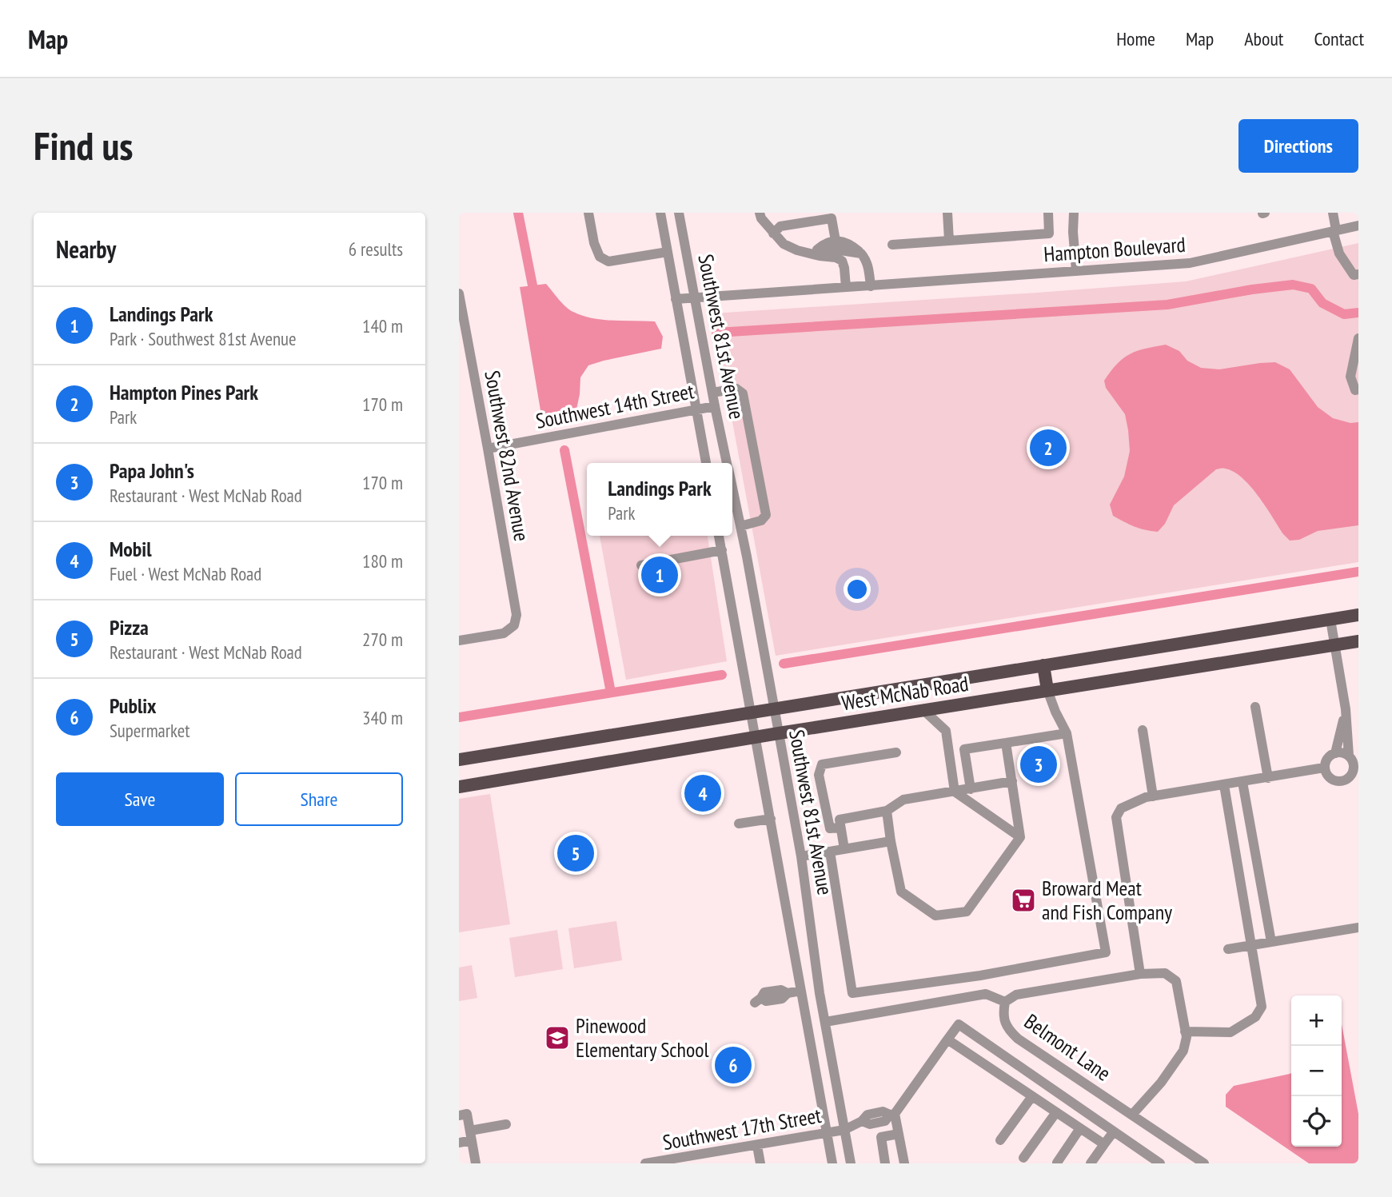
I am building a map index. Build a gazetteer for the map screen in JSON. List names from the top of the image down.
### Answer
{
  "streets": {
    "main road": ["West McNab Road"],
    "street": [
      "Hampton Boulevard",
      "Southwest 81st Avenue",
      "Southwest 14th Street",
      "Southwest 82nd Avenue",
      "Belmont Lane",
      "Southwest 17th Street"
    ]
  },
  "crossings": [
    ["Hampton Boulevard", "Southwest 81st Avenue"],
    ["Southwest 81st Avenue", "Southwest 14th Street"],
    ["Southwest 81st Avenue", "West McNab Road"],
    ["Southwest 81st Avenue", "Southwest 17th Street"],
    ["Southwest 14th Street", "Southwest 82nd Avenue"]
  ],
  "places": {
    "supermarket": ["Broward Meat and Fish Company"],
    "school or university": ["Pinewood Elementary School"]
  },
  "page": {
    "header": "Map",
    "nav": [
      "Home",
      "Map",
      "About",
      "Contact"
    ],
    "buttons": [
      "Directions",
      ["Save", "Share"]
    ],
    "title": "Find us",
    "heading": ["Nearby", "6 results"],
    "list": [
      {
        "mark": "1",
        "name": "Landings Park",
        "note": "Park · Southwest 81st Avenue",
        "value": "140 m"
      },
      {
        "mark": "2",
        "name": "Hampton Pines Park",
        "note": "Park",
        "value": "170 m"
      },
      {
        "mark": "3",
        "name": "Papa John's",
        "note": "Restaurant · West McNab Road",
        "value": "170 m"
      },
      {
        "mark": "4",
        "name": "Mobil",
        "note": "Fuel · West McNab Road",
        "value": "180 m"
      },
      {
        "mark": "5",
        "name": "Pizza",
        "note": "Restaurant · West McNab Road",
        "value": "270 m"
      },
      {
        "mark": "6",
        "name": "Publix",
        "note": "Supermarket",
        "value": "340 m"
      }
    ],
    "pins": [
      "2",
      "1",
      "3",
      "4",
      "5",
      "6"
    ],
    "popup": ["Landings Park", "Park"],
    "map_buttons": ["+", "−"]
  }
}
